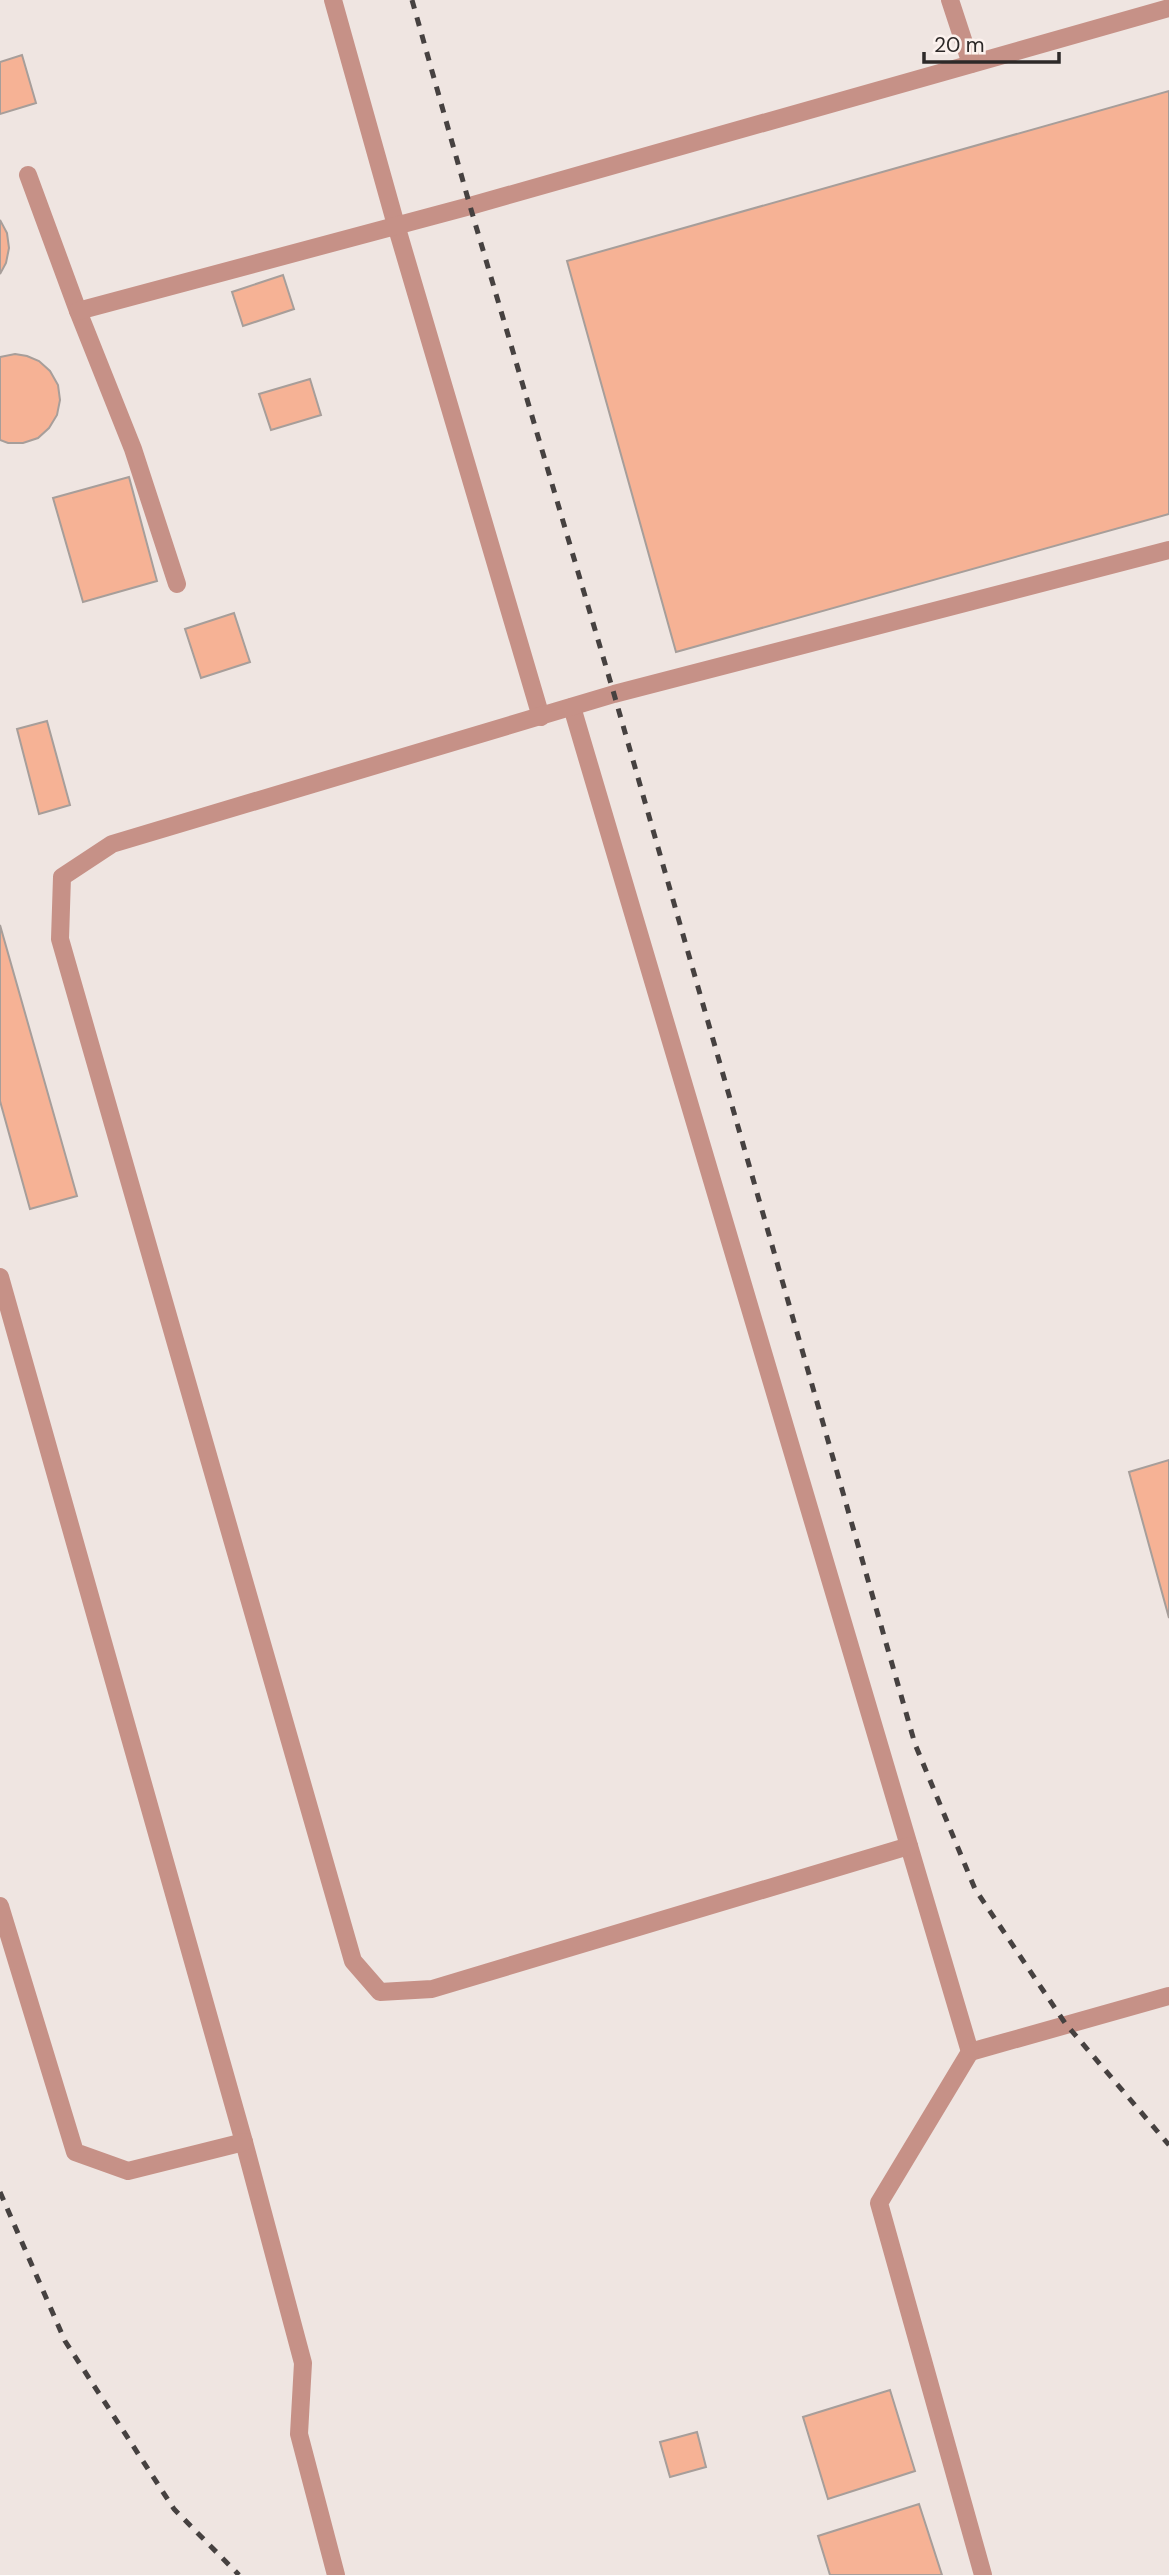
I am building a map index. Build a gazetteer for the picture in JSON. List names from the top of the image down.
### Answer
{
  "scale_bar": "20 m"
}
